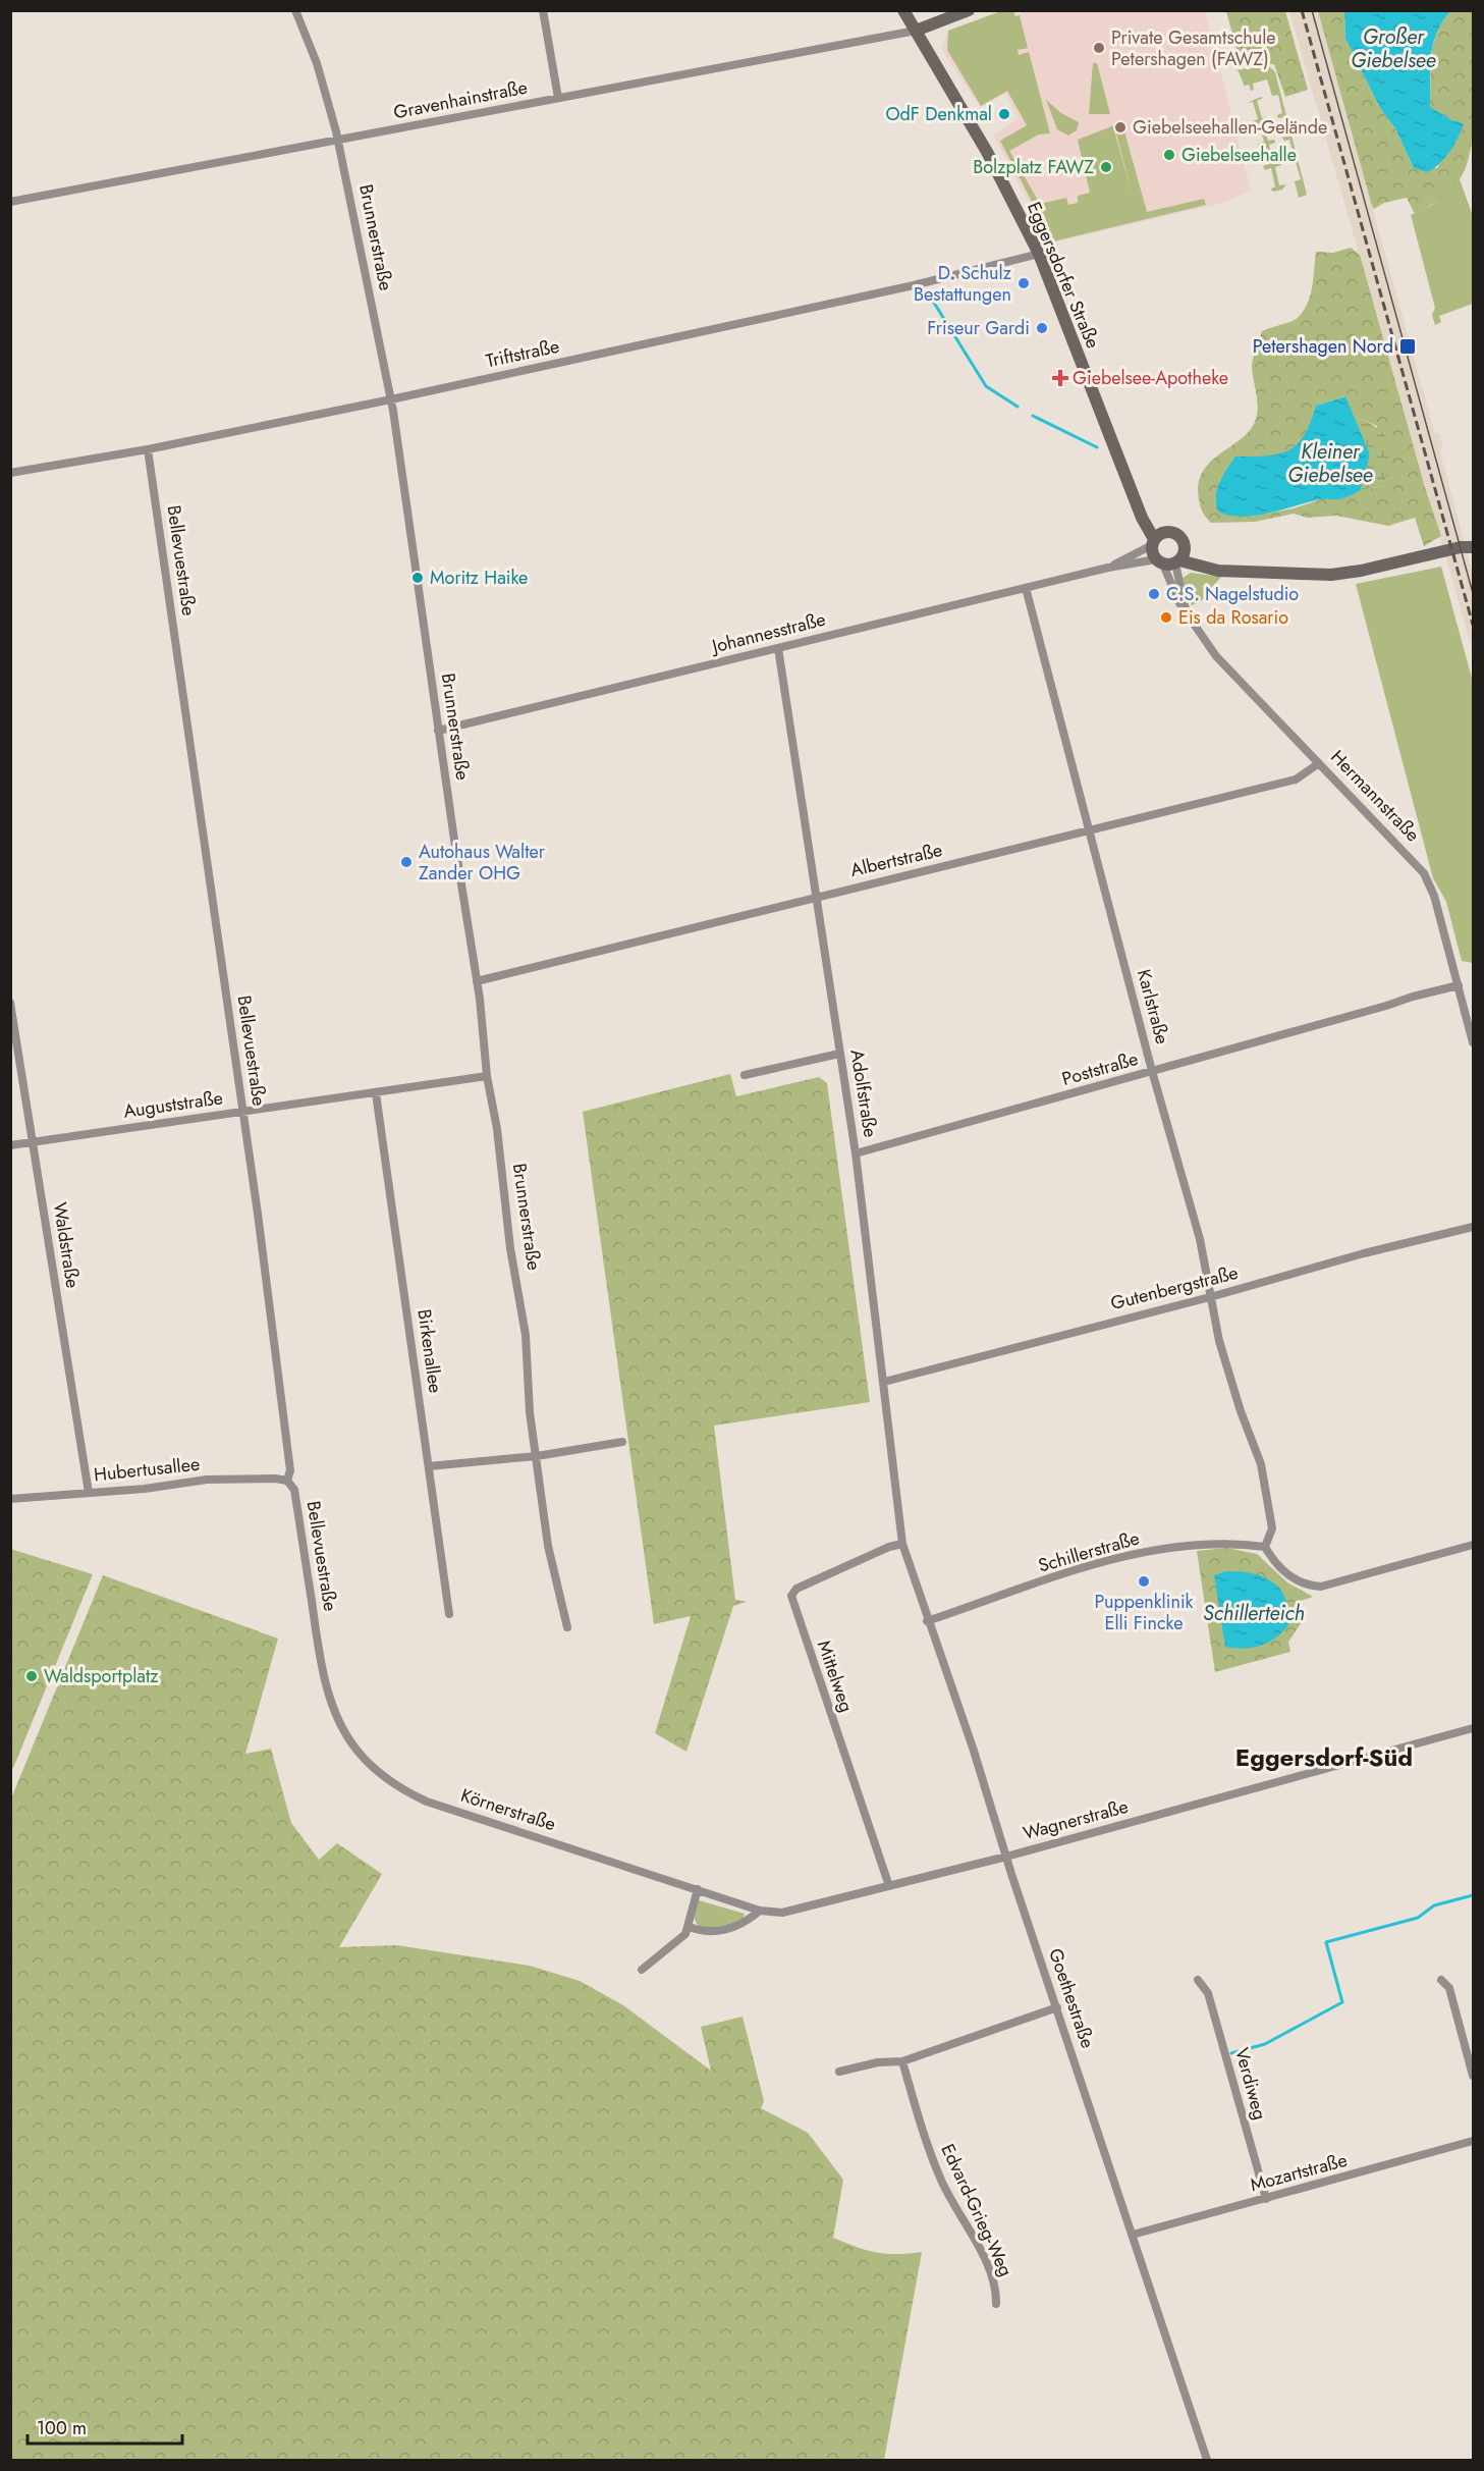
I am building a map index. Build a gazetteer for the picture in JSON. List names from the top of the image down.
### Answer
{
  "streets": {
    "street": [
      "Gravenhainstraße",
      "Brunnerstraße",
      "Eggersdorfer Straße",
      "Triftstraße",
      "Bellevuestraße",
      "Johannesstraße",
      "Hermannstraße",
      "Albertstraße",
      "Karlstraße",
      "Poststraße",
      "Adolfstraße",
      "Auguststraße",
      "Waldstraße",
      "Gutenbergstraße",
      "Birkenallee",
      "Hubertusallee",
      "Schillerstraße",
      "Mittelweg",
      "Körnerstraße",
      "Wagnerstraße",
      "Goethestraße",
      "Verdiweg",
      "Mozartstraße",
      "Edvard-Grieg-Weg"
    ]
  },
  "crossings": [
    ["Gravenhainstraße", "Brunnerstraße"],
    ["Gravenhainstraße", "Eggersdorfer Straße"],
    ["Brunnerstraße", "Triftstraße"],
    ["Brunnerstraße", "Johannesstraße"],
    ["Brunnerstraße", "Albertstraße"],
    ["Brunnerstraße", "Auguststraße"],
    ["Eggersdorfer Straße", "Triftstraße"],
    ["Eggersdorfer Straße", "Johannesstraße"],
    ["Eggersdorfer Straße", "Hermannstraße"],
    ["Triftstraße", "Bellevuestraße"],
    ["Bellevuestraße", "Auguststraße"],
    ["Bellevuestraße", "Hubertusallee"],
    ["Bellevuestraße", "Körnerstraße"],
    ["Johannesstraße", "Hermannstraße"],
    ["Johannesstraße", "Karlstraße"],
    ["Johannesstraße", "Adolfstraße"],
    ["Hermannstraße", "Albertstraße"],
    ["Hermannstraße", "Poststraße"],
    ["Albertstraße", "Karlstraße"],
    ["Albertstraße", "Adolfstraße"],
    ["Karlstraße", "Poststraße"],
    ["Karlstraße", "Gutenbergstraße"],
    ["Karlstraße", "Schillerstraße"],
    ["Poststraße", "Adolfstraße"],
    ["Adolfstraße", "Gutenbergstraße"],
    ["Adolfstraße", "Mittelweg"],
    ["Adolfstraße", "Goethestraße"],
    ["Auguststraße", "Waldstraße"],
    ["Auguststraße", "Birkenallee"],
    ["Waldstraße", "Hubertusallee"],
    ["Schillerstraße", "Goethestraße"],
    ["Mittelweg", "Wagnerstraße"],
    ["Mittelweg", "Goethestraße"],
    ["Körnerstraße", "Wagnerstraße"],
    ["Wagnerstraße", "Goethestraße"],
    ["Goethestraße", "Mozartstraße"],
    ["Verdiweg", "Mozartstraße"]
  ],
  "districts": ["Eggersdorf-Süd"],
  "water": ["Großer Giebelsee", "Kleiner Giebelsee", "Schillerteich"],
  "places": {
    "other": [
      "Private Gesamtschule Petershagen (FAWZ)",
      "OdF Denkmal",
      "Giebelseehallen-Gelände",
      "Giebelseehalle",
      "Bolzplatz FAWZ",
      "D. Schulz Bestattungen",
      "Friseur Gardi",
      "Moritz Haike",
      "C.S. Nagelstudio",
      "Eis da Rosario",
      "Autohaus Walter Zander OHG",
      "Puppenklinik Elli Fincke",
      "Waldsportplatz"
    ],
    "transit": ["Petershagen Nord"],
    "health": ["Giebelsee-Apotheke"]
  },
  "scale_bar": "100 m"
}
